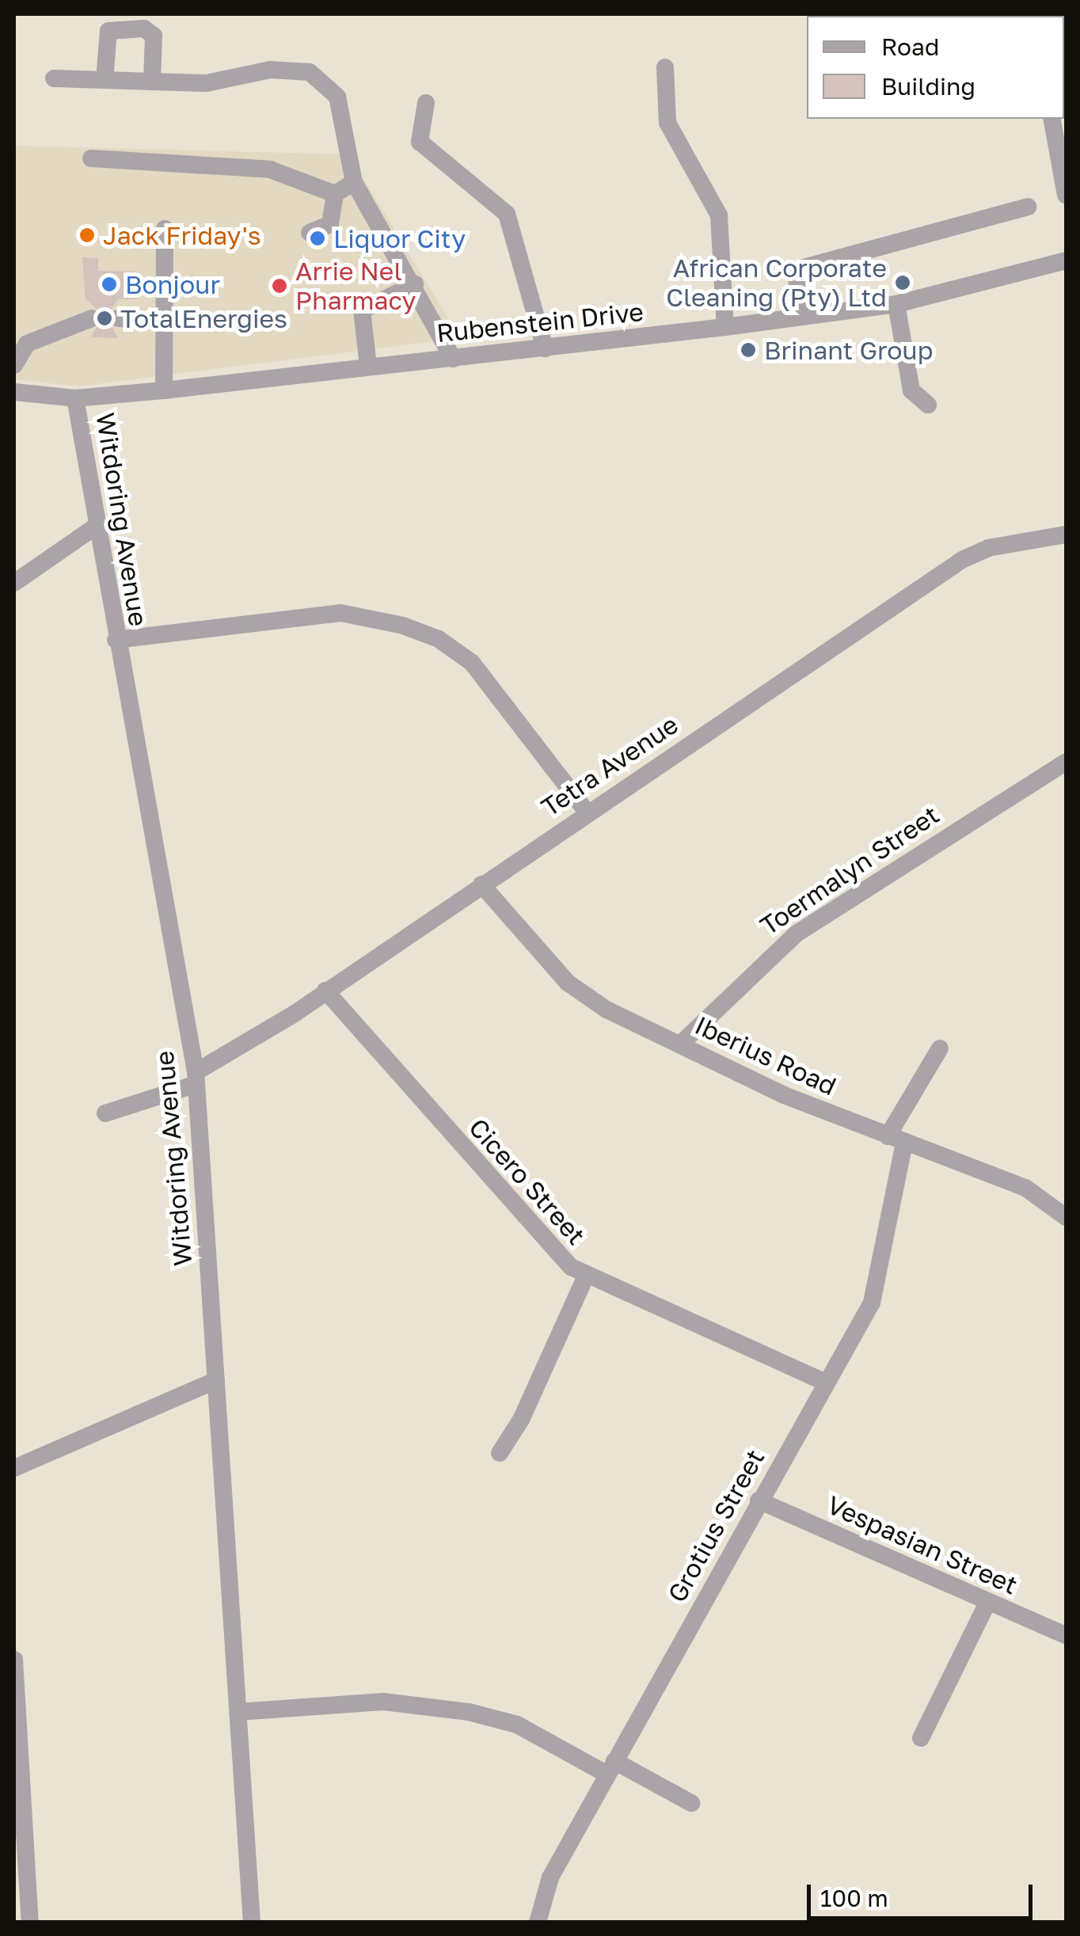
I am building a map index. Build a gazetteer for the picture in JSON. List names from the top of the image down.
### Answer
{
  "streets": {
    "street": [
      "Rubenstein Drive",
      "Witdoring Avenue",
      "Tetra Avenue",
      "Toermalyn Street",
      "Iberius Road",
      "Cicero Street",
      "Grotius Street",
      "Vespasian Street"
    ]
  },
  "crossings": [
    ["Rubenstein Drive", "Witdoring Avenue"],
    ["Witdoring Avenue", "Tetra Avenue"],
    ["Tetra Avenue", "Iberius Road"],
    ["Tetra Avenue", "Cicero Street"],
    ["Toermalyn Street", "Iberius Road"],
    ["Iberius Road", "Grotius Street"],
    ["Cicero Street", "Grotius Street"],
    ["Grotius Street", "Vespasian Street"]
  ],
  "places": [
    "Jack Friday's",
    "Liquor City",
    "African Corporate Cleaning (Pty) Ltd",
    "Bonjour",
    "Arrie Nel Pharmacy",
    "TotalEnergies",
    "Brinant Group"
  ],
  "legend": ["Road", "Building"],
  "scale_bar": "100 m"
}
